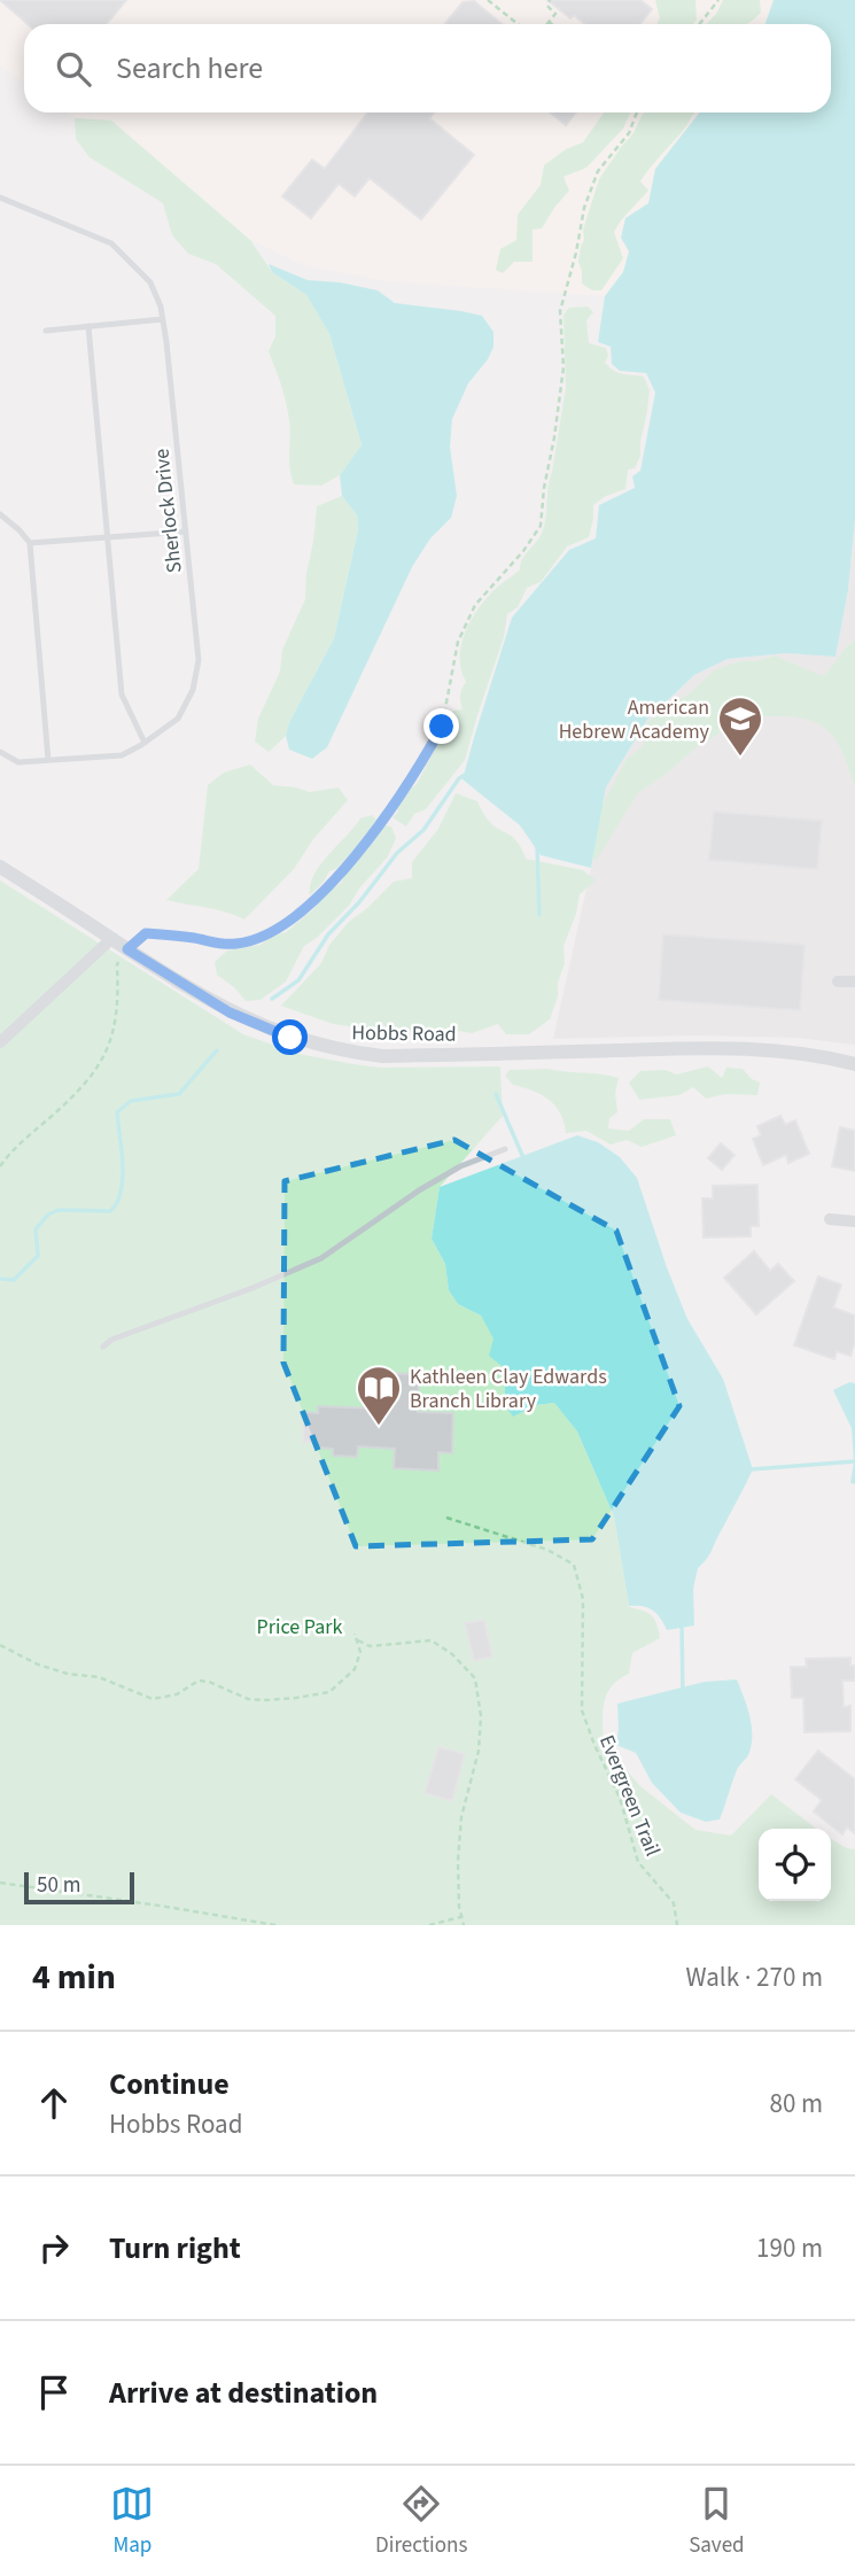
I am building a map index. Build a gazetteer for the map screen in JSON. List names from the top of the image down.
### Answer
{
  "streets": {
    "street": ["Hobbs Road"],
    "lane": ["Sherlock Drive"],
    "path": ["Evergreen Trail"]
  },
  "parks": ["Price Park"],
  "places": {
    "school or university": ["American Hebrew Academy"],
    "library": ["Kathleen Clay Edwards Branch Library"]
  },
  "scale_bar": "50 m",
  "page": {
    "search": "Search here",
    "scale": "50 m",
    "heading": ["4 min", "Walk · 270 m"],
    "list": [
      ["Continue", "Hobbs Road", "80 m"],
      ["Turn right", "190 m"],
      "Arrive at destination"
    ],
    "nav": ["Map", "Directions", "Saved"]
  }
}
